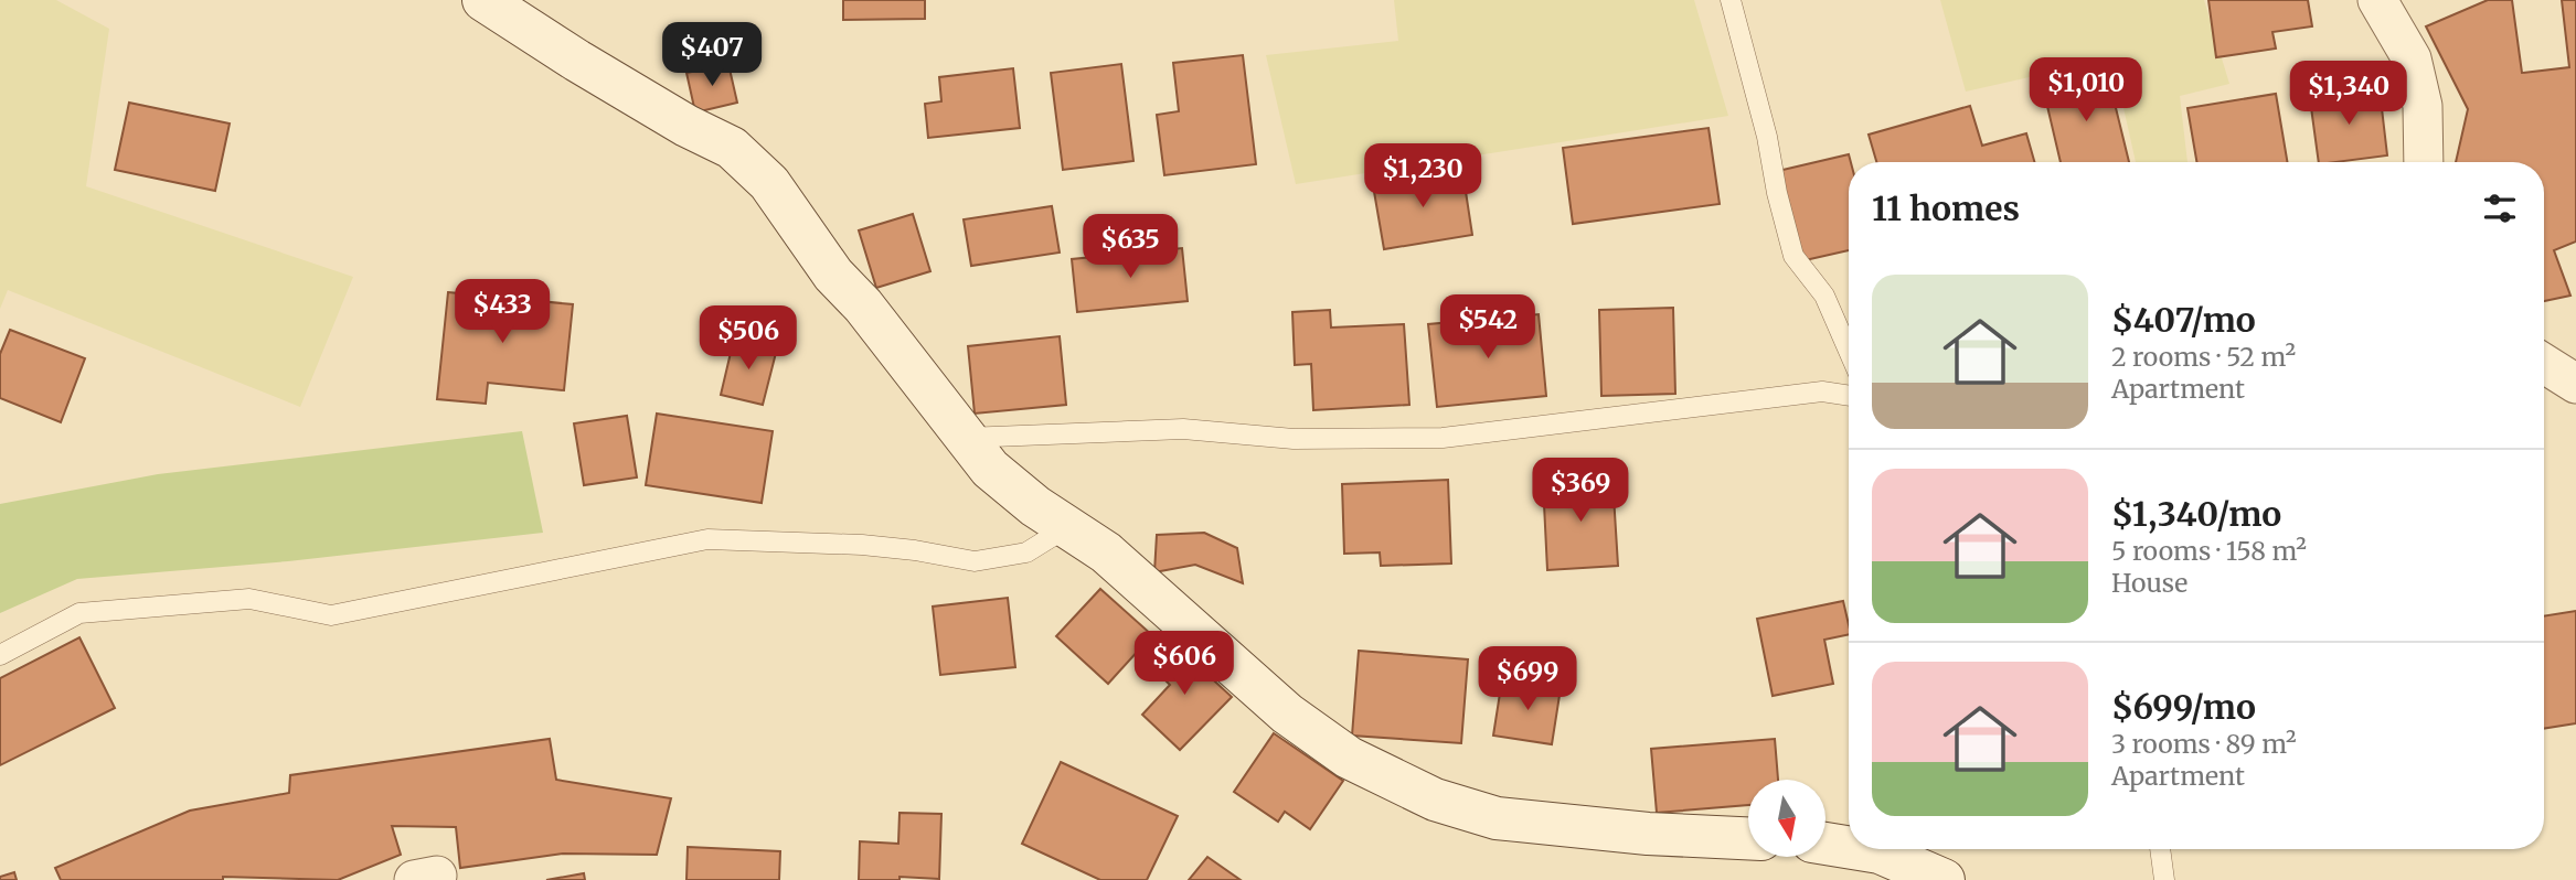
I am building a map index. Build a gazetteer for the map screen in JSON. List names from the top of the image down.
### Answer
{
  "north": "bottom",
  "page": {
    "price": [
      "$407",
      "$1,010",
      "$1,340",
      "$1,230",
      "$635",
      "$433",
      "$542",
      "$506",
      "$369",
      "$606",
      "$699"
    ],
    "heading": "11 homes",
    "list": [
      {
        "name": "$407/mo",
        "note": "2 rooms · 52 m² · Apartment"
      },
      {
        "name": "$1,340/mo",
        "note": "5 rooms · 158 m² · House"
      },
      {
        "name": "$699/mo",
        "note": "3 rooms · 89 m² · Apartment"
      }
    ]
  }
}
